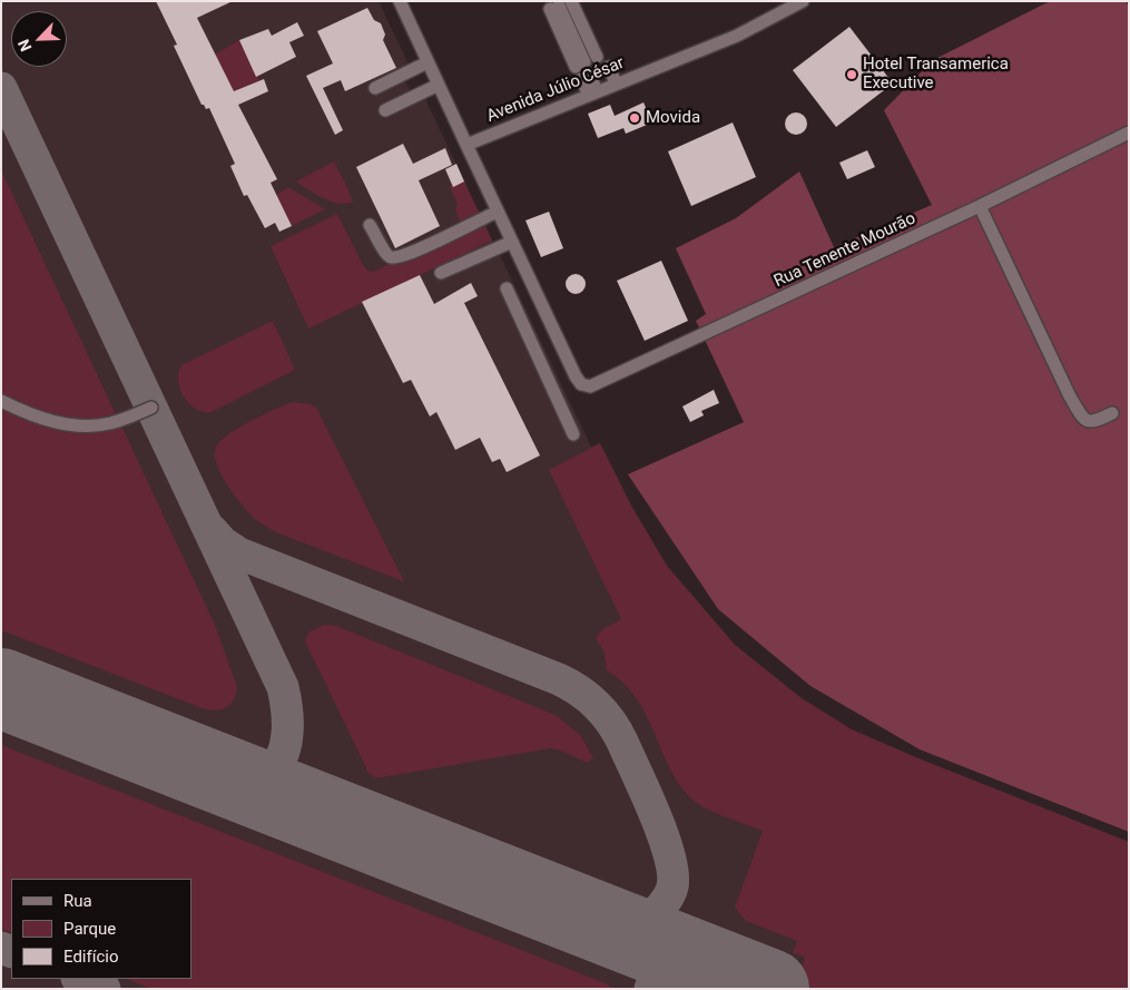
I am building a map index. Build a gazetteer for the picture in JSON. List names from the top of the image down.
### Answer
{
  "streets": {
    "street": ["Avenida Júlio César", "Rua Tenente Mourão"]
  },
  "places": ["Hotel Transamerica Executive", "Movida"],
  "legend": ["Rua", "Parque", "Edifício"],
  "north": "bottom left"
}
